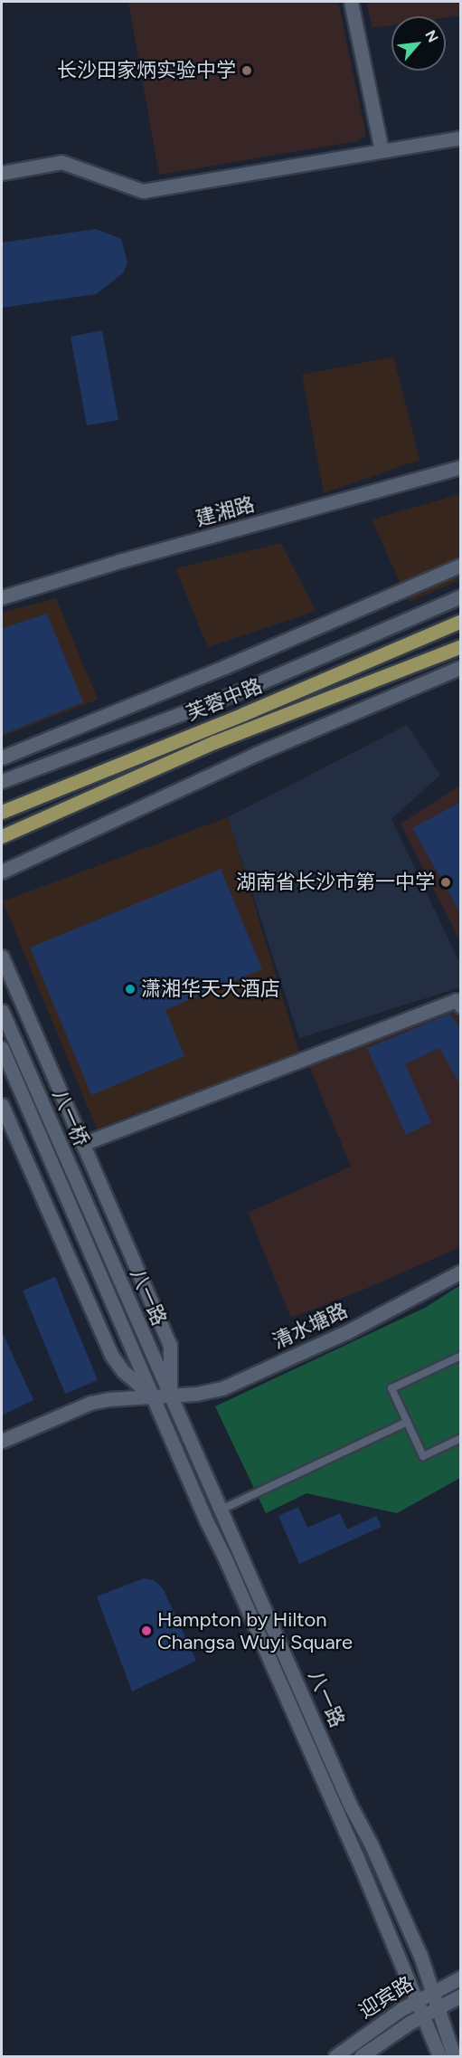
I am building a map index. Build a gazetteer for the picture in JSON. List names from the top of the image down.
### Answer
{
  "streets": {
    "main road": ["芙蓉中路"],
    "street": [
      "建湘路",
      "八一桥",
      "八一路",
      "清水塘路",
      "迎宾路"
    ]
  },
  "crossings": [
    ["八一桥", "八一路"],
    ["八一路", "清水塘路"],
    ["八一路", "迎宾路"]
  ],
  "places": [
    "长沙田家炳实验中学",
    "湖南省长沙市第一中学",
    "潇湘华天大酒店",
    "Hampton by Hilton Changsa Wuyi Square"
  ],
  "north": "top right"
}
